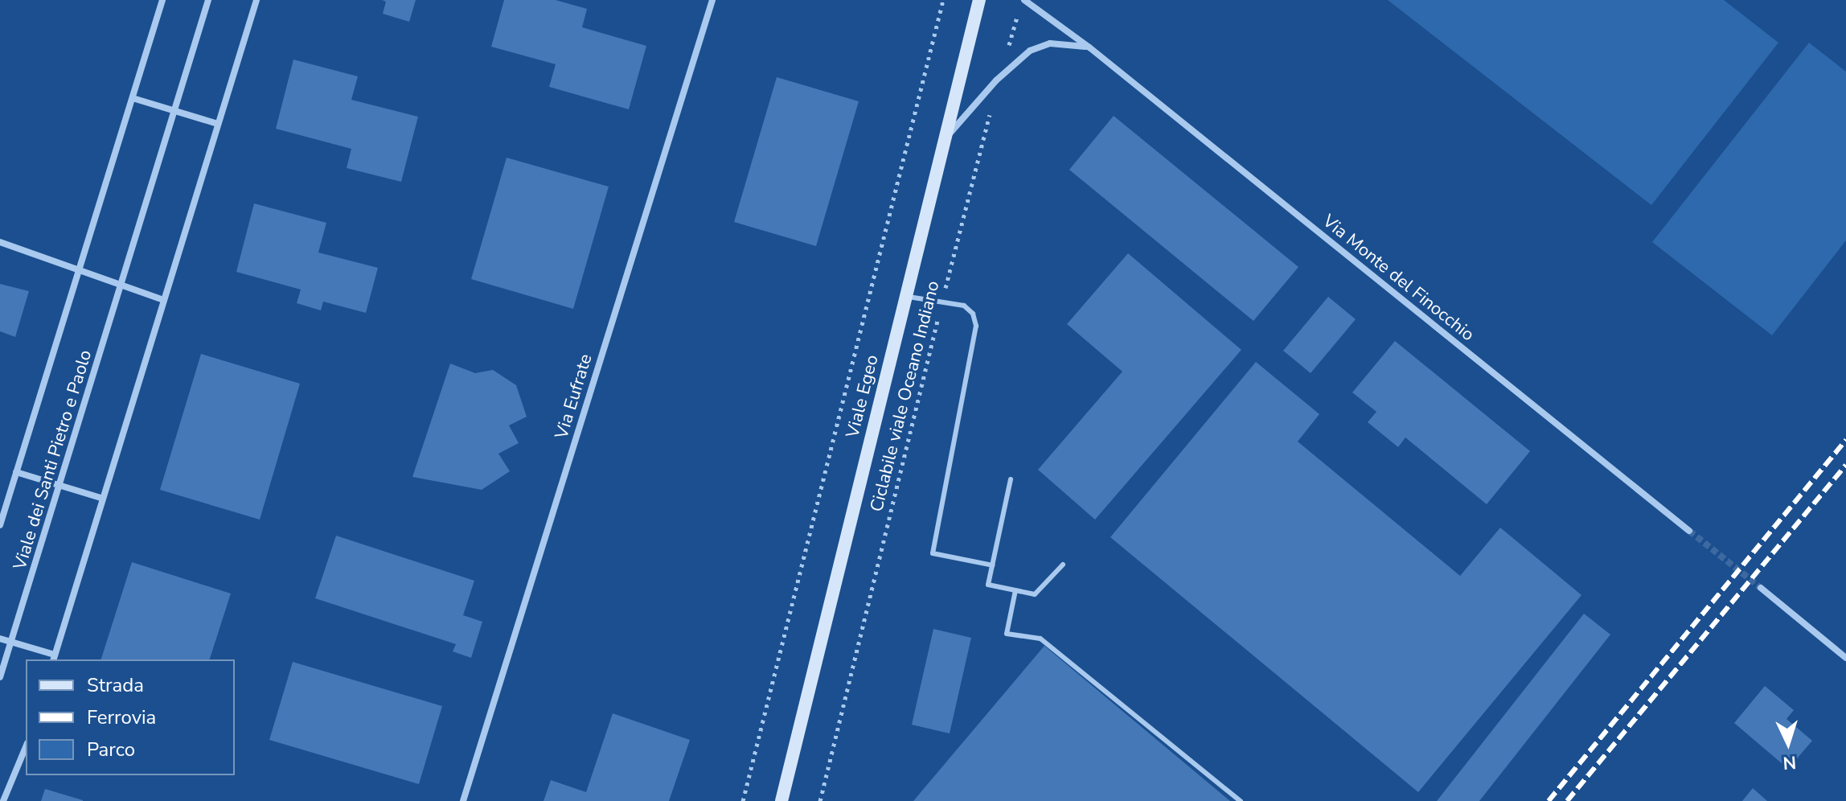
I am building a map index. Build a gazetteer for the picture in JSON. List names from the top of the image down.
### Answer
{
  "streets": {
    "main road": ["Viale Egeo"],
    "street": ["Via Monte del Finocchio", "Via Eufrate", "Viale dei Santi Pietro e Paolo"],
    "path": ["Ciclabile viale Oceano Indiano"]
  },
  "legend": ["Strada", "Ferrovia", "Parco"],
  "north": "bottom"
}
